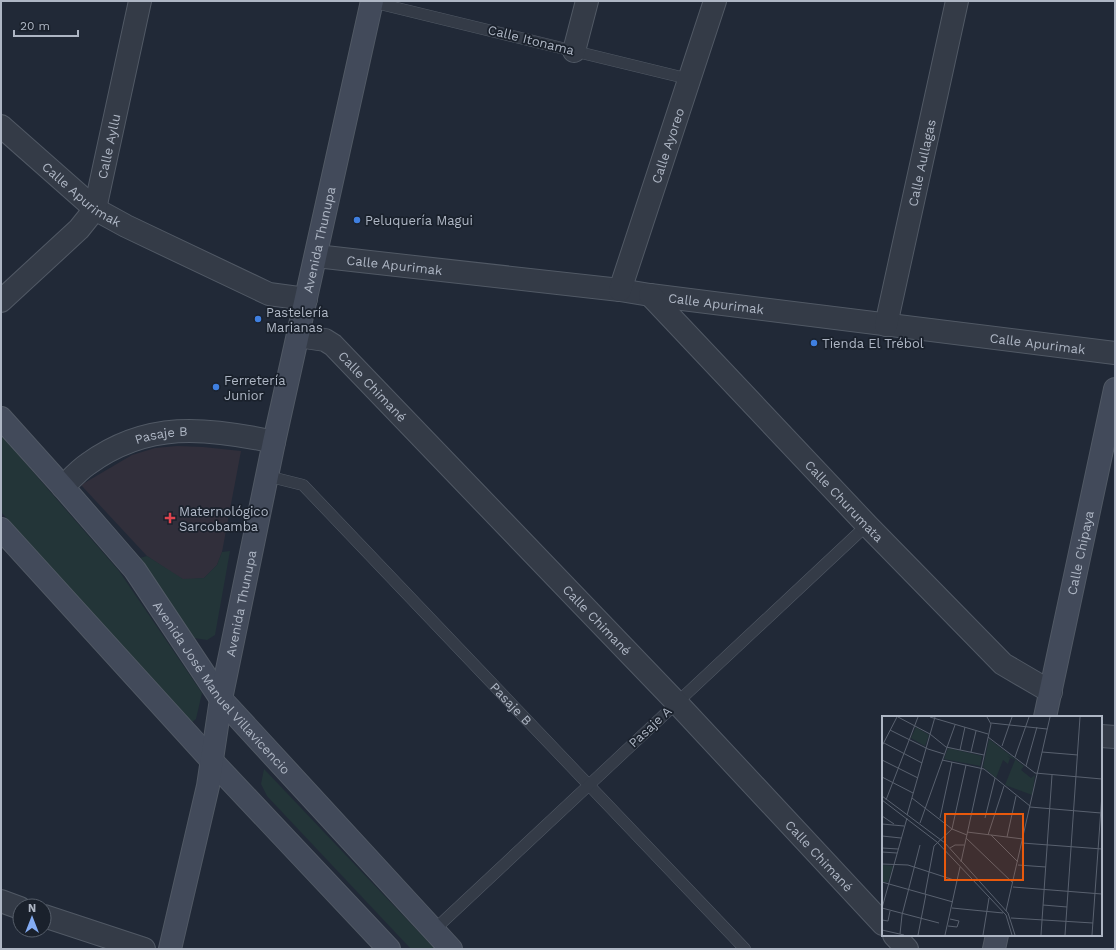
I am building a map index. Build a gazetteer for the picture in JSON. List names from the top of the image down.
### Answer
{
  "streets": {
    "street": [
      "Calle Ayoreo",
      "Calle Ayllu",
      "Calle Aullagas",
      "Calle Apurimak",
      "Avenida Thunupa",
      "Calle Chimané",
      "Pasaje B",
      "Calle Churumata",
      "Calle Chipaya",
      "Avenida José Manuel Villavicencio"
    ],
    "lane": ["Calle Itonama", "Pasaje A"]
  },
  "crossings": [
    ["Calle Itonama", "Calle Ayoreo"],
    ["Calle Itonama", "Avenida Thunupa"],
    ["Calle Ayoreo", "Calle Apurimak"],
    ["Calle Ayllu", "Calle Apurimak"],
    ["Calle Aullagas", "Calle Apurimak"],
    ["Calle Apurimak", "Avenida Thunupa"],
    ["Calle Apurimak", "Calle Churumata"],
    ["Avenida Thunupa", "Calle Chimané"],
    ["Avenida Thunupa", "Pasaje B"],
    ["Avenida Thunupa", "Avenida José Manuel Villavicencio"],
    ["Calle Chimané", "Pasaje A"],
    ["Pasaje B", "Avenida José Manuel Villavicencio"],
    ["Pasaje B", "Pasaje A"],
    ["Calle Churumata", "Calle Chipaya"],
    ["Calle Churumata", "Pasaje A"],
    ["Avenida José Manuel Villavicencio", "Pasaje A"]
  ],
  "places": {
    "other": [
      "Peluquería Magui",
      "Pastelería Marianas",
      "Tienda El Trébol",
      "Ferretería Junior"
    ],
    "health": ["Maternológico Sarcobamba"]
  },
  "scale_bar": "20 m",
  "north": "top"
}
